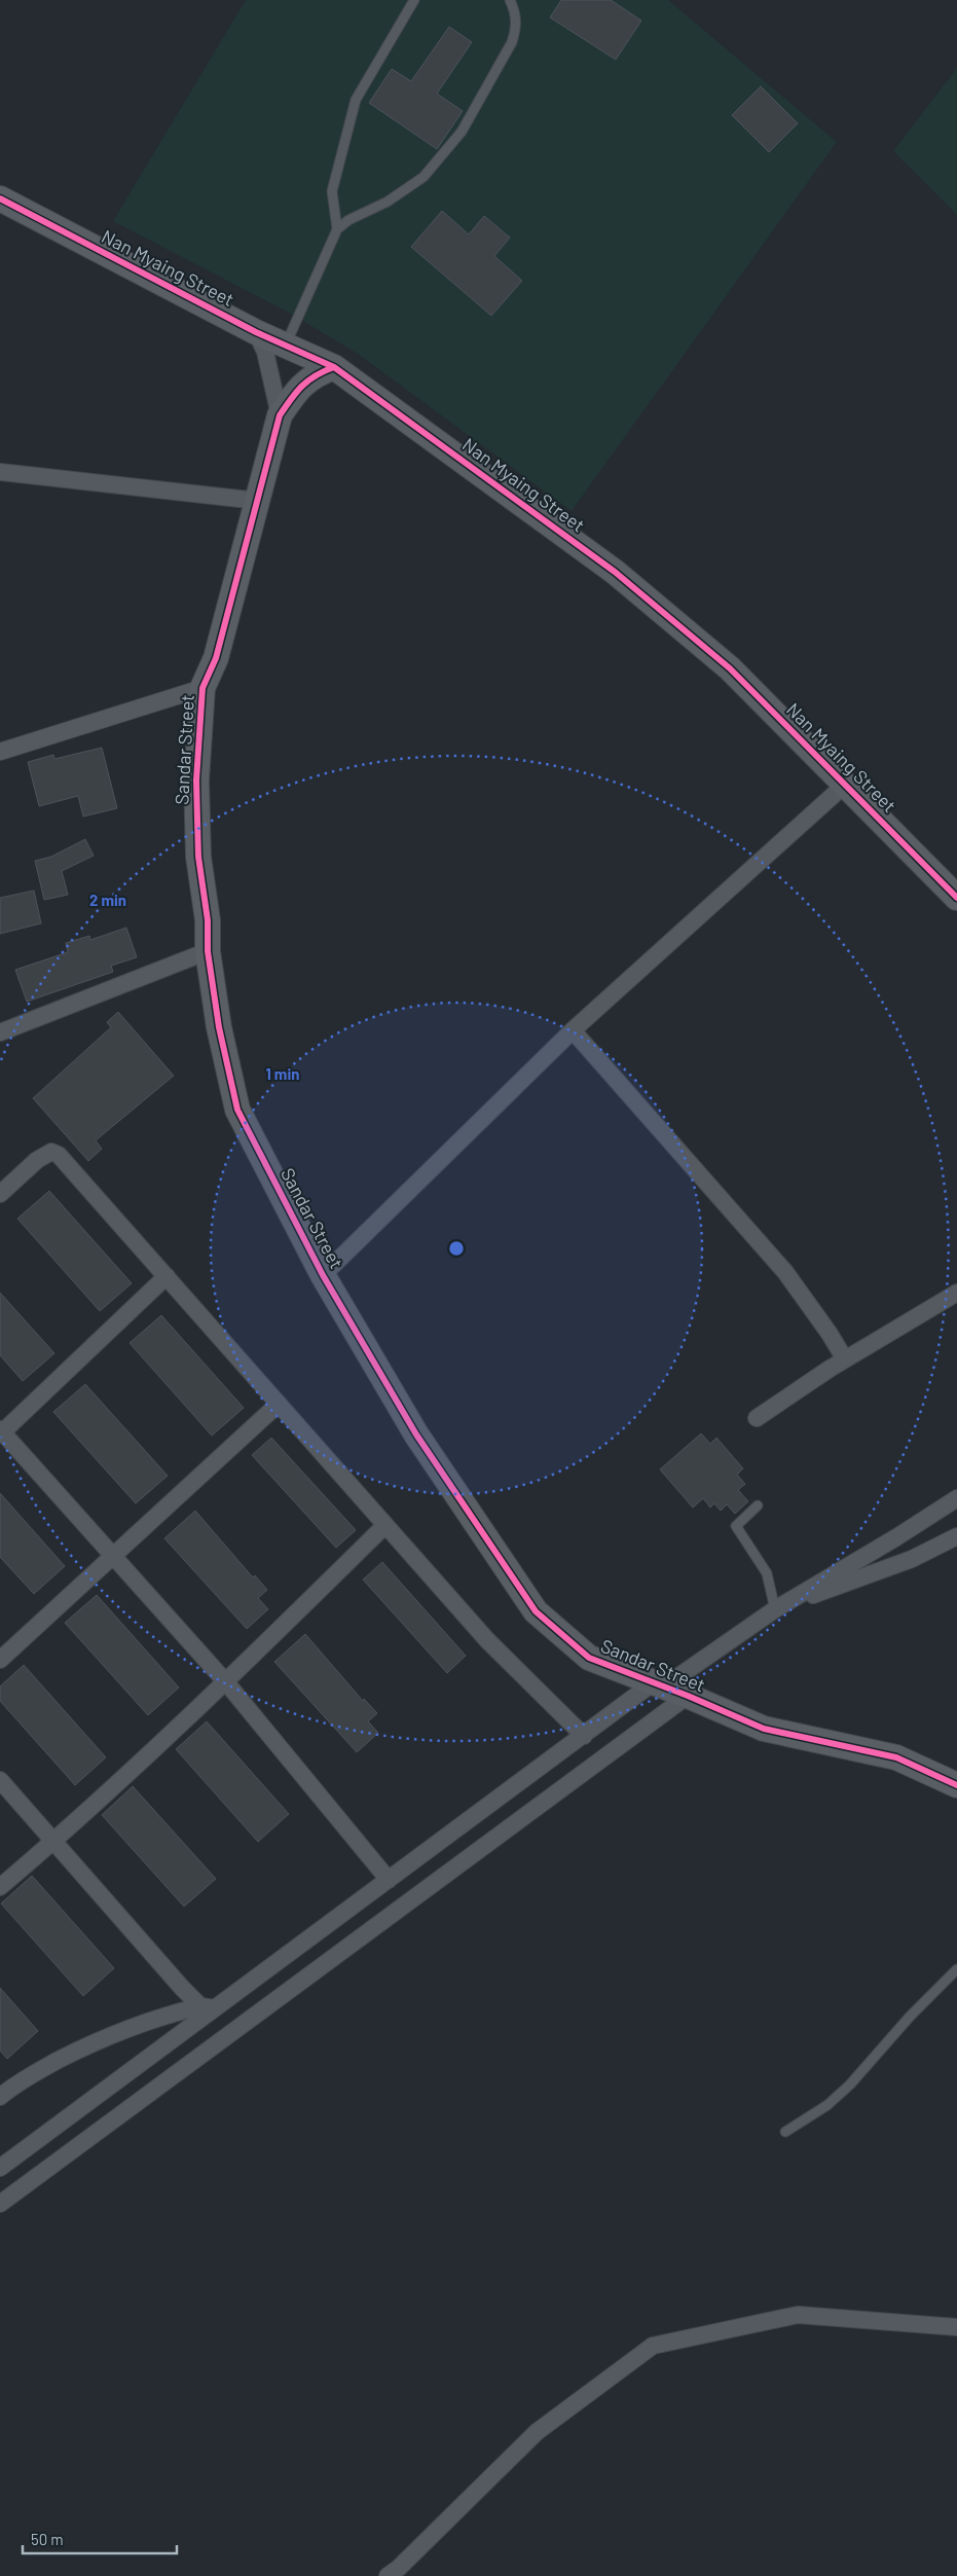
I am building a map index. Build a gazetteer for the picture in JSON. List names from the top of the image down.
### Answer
{
  "streets": {
    "street": ["Nan Myaing Street", "Sandar Street"]
  },
  "crossings": [
    ["Nan Myaing Street", "Sandar Street"]
  ],
  "scale_bar": "50 m",
  "rings": ["2 min", "1 min"]
}
